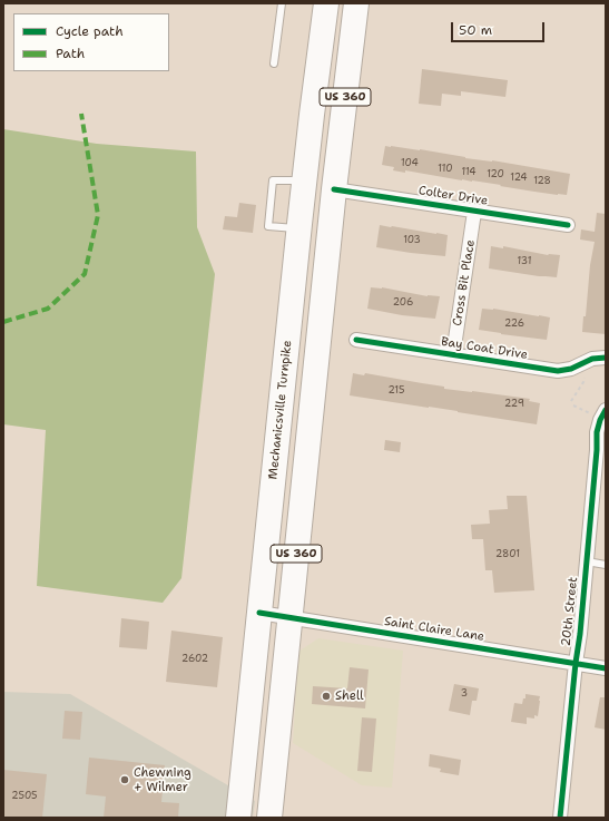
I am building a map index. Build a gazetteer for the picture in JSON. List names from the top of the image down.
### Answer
{
  "streets": {
    "highway": ["US 360", "Mechanicsville Turnpike"],
    "street": [
      "Colter Drive",
      "Cross Bit Place",
      "Bay Coat Drive",
      "20th Street",
      "Saint Claire Lane"
    ]
  },
  "crossings": [
    ["US 360", "Colter Drive"],
    ["US 360", "Saint Claire Lane"],
    ["Colter Drive", "Cross Bit Place"],
    ["Cross Bit Place", "Bay Coat Drive"],
    ["Mechanicsville Turnpike", "Saint Claire Lane"],
    ["20th Street", "Saint Claire Lane"]
  ],
  "places": ["Shell", "Chewning + Wilmer"],
  "house_numbers": [
    "104",
    "110",
    "114",
    "120",
    "124",
    "128",
    "103",
    "131",
    "206",
    "226",
    "215",
    "229",
    "2801",
    "2602",
    "3",
    "2505"
  ],
  "legend": ["Cycle path", "Path"],
  "scale_bar": "50 m"
}
